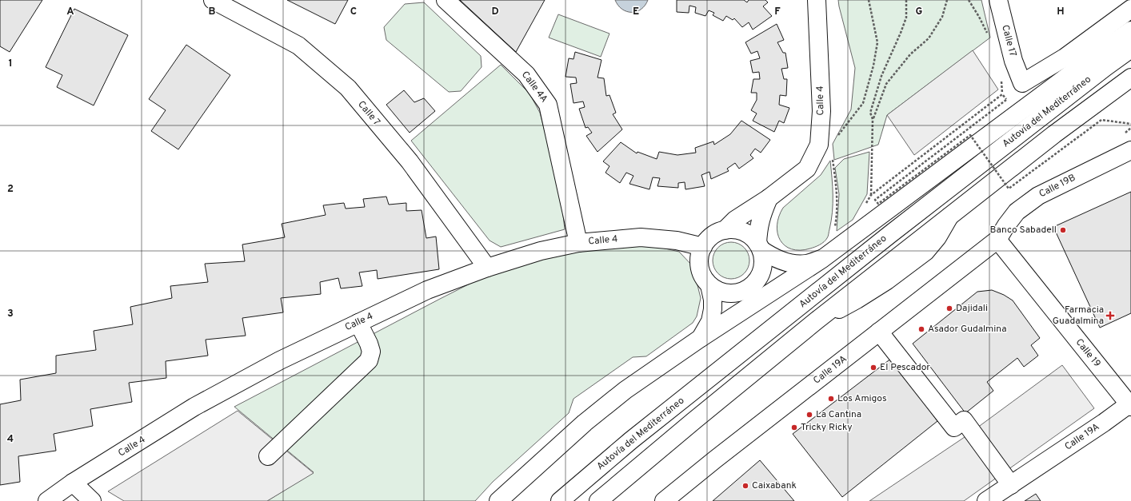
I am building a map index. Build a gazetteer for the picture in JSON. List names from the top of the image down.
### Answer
{
  "streets": {
    "main road": [
      "Calle 17",
      "Calle 4A",
      "Calle 4",
      "Autovía del Mediterráneo",
      "Calle 7",
      "Calle 19B",
      "Calle 19",
      "Calle 19A"
    ]
  },
  "crossings": [
    ["Calle 4A", "Calle 4"],
    ["Calle 4", "Calle 7"],
    ["Calle 19B", "Calle 19"],
    ["Calle 19B", "Calle 19A"],
    ["Calle 19", "Calle 19A"]
  ],
  "places": {
    "other": [
      "Banco Sabadell",
      "Dajidali",
      "Asador Gudalmina",
      "El Pescador",
      "Los Amigos",
      "La Cantina",
      "Tricky Ricky",
      "Caixabank"
    ],
    "health": ["Farmacia Guadalmina"]
  },
  "grid": {
    "columns": [
      "A",
      "B",
      "C",
      "D",
      "E",
      "F",
      "G",
      "H"
    ],
    "rows": [
      "1",
      "2",
      "3",
      "4"
    ]
  }
}
